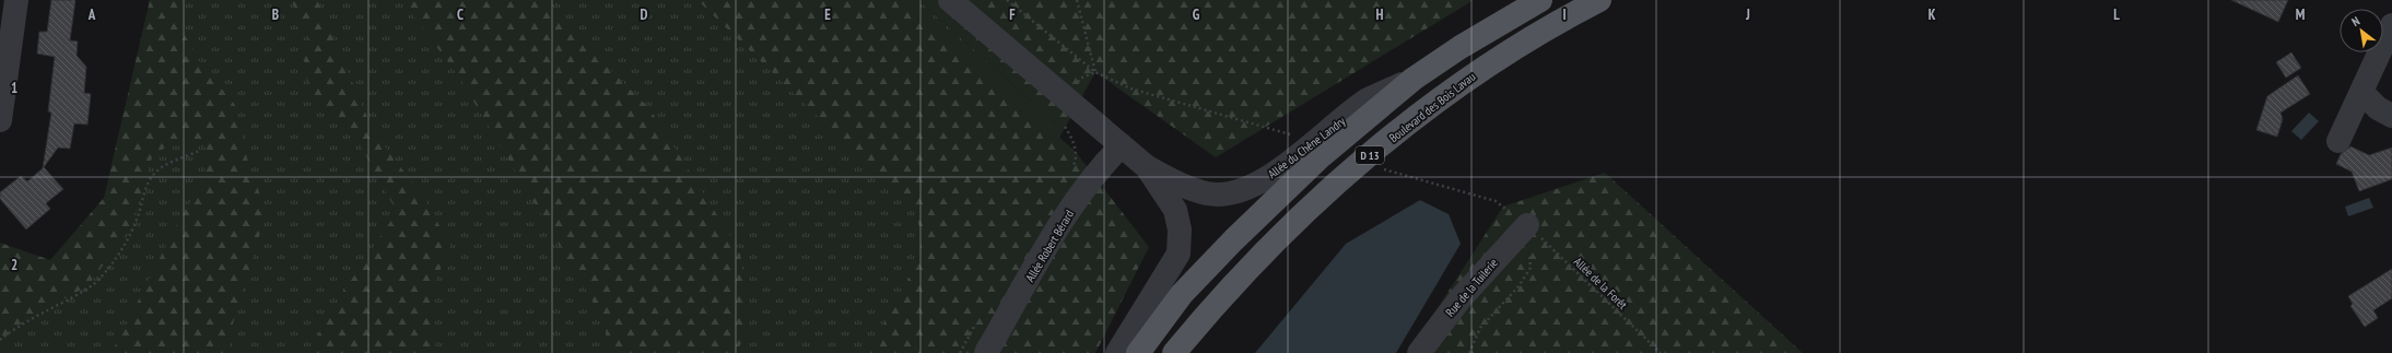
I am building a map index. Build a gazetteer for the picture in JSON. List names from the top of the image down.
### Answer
{
  "streets": {
    "main road": ["Boulevard des Bois Lavau", "D 13"],
    "street": ["Allée du Chêne Landry", "Allée Robert Bérard", "Rue de la Tuilerie"],
    "path": ["Allée de la Forêt"]
  },
  "crossings": [
    ["Allée du Chêne Landry", "D 13"],
    ["Allée du Chêne Landry", "Allée Robert Bérard"],
    ["Allée de la Forêt", "Rue de la Tuilerie"]
  ],
  "north": "top left",
  "grid": {
    "columns": [
      "A",
      "B",
      "C",
      "D",
      "E",
      "F",
      "G",
      "H",
      "I",
      "J",
      "K",
      "L",
      "M"
    ],
    "rows": ["1", "2"]
  }
}
